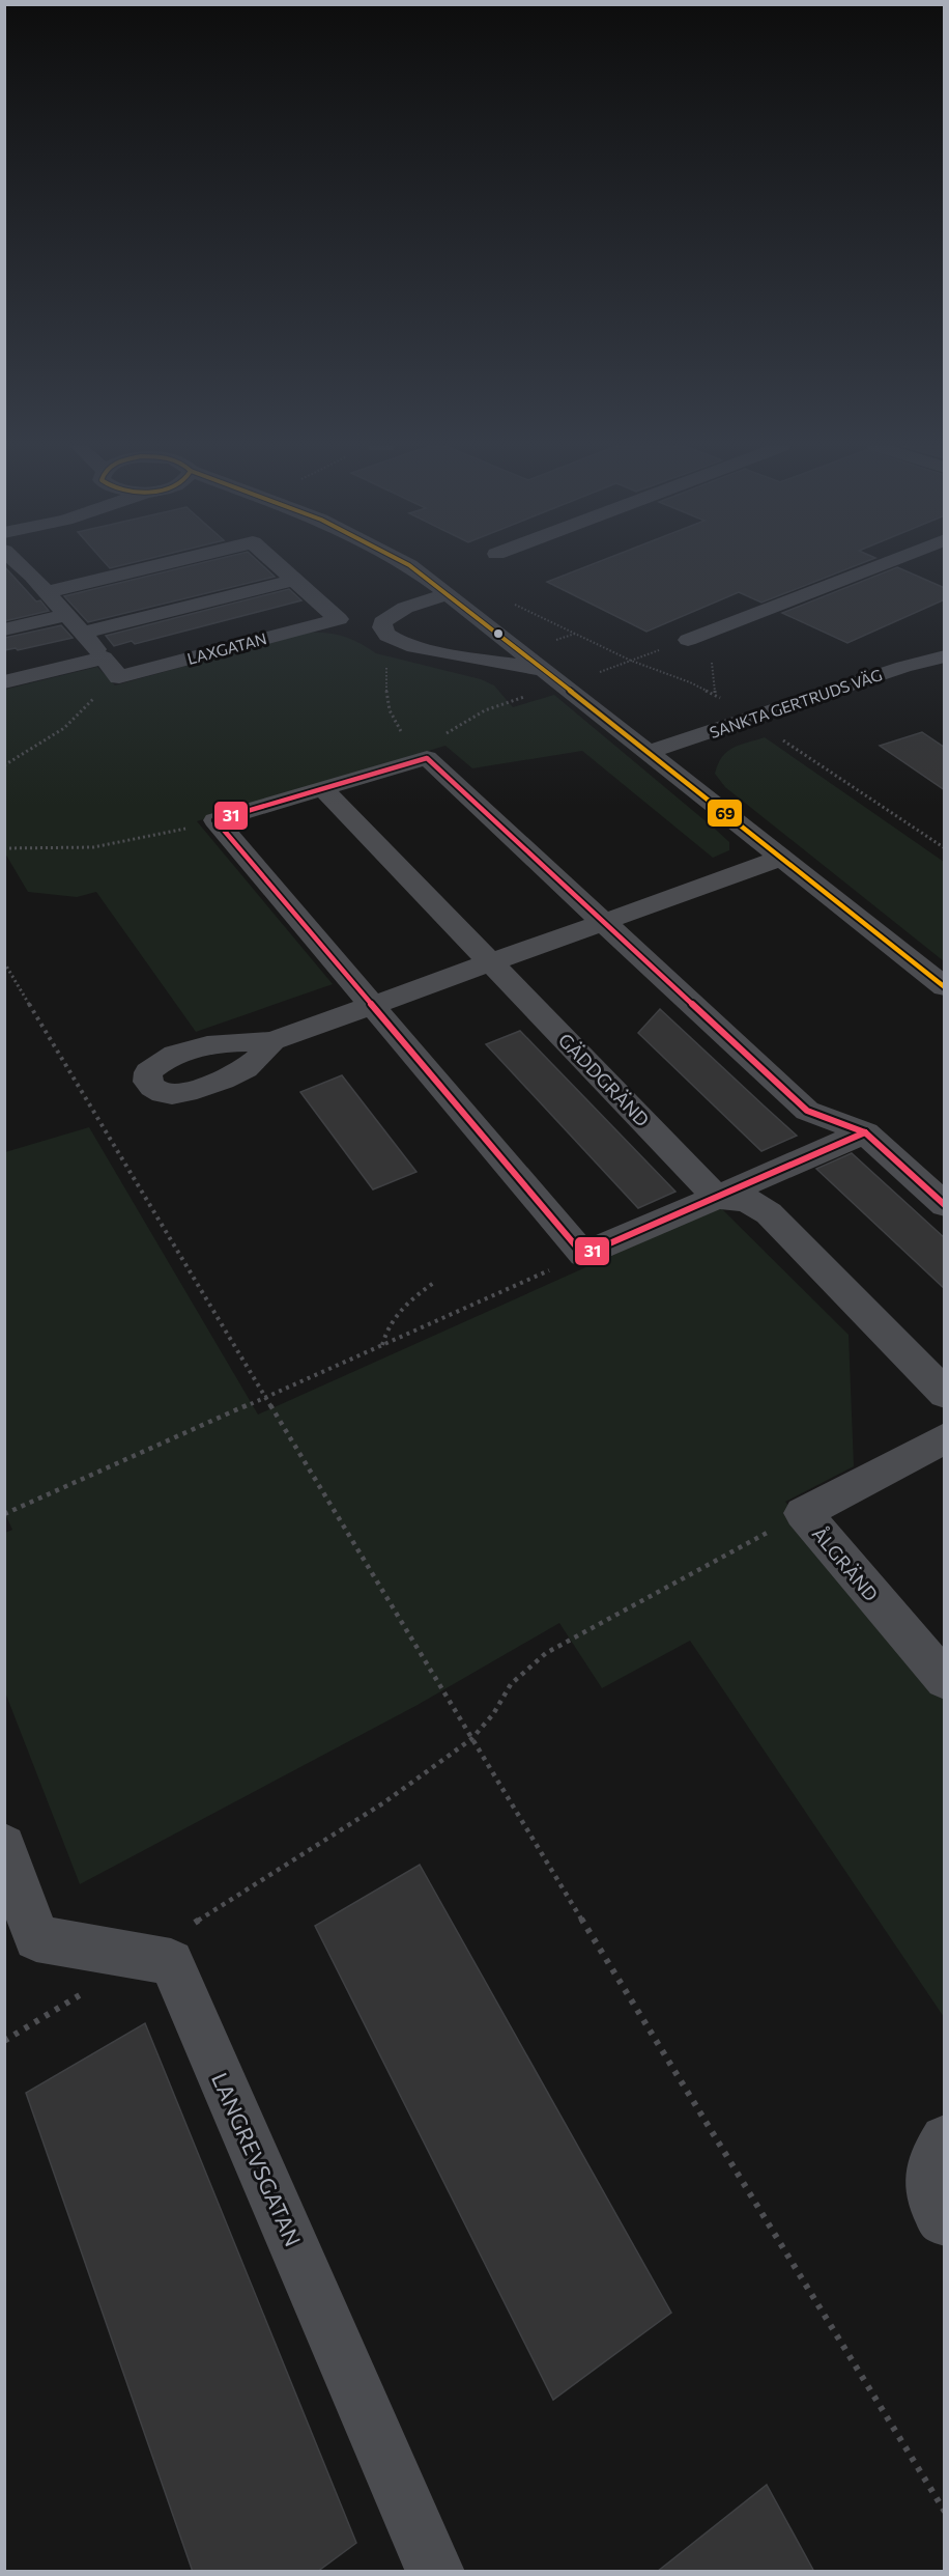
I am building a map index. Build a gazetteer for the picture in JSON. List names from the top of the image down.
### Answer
{
  "streets": {
    "street": [
      "LAXGATAN",
      "SANKTA GERTRUDS VÄG",
      "GÄDDGRÄND",
      "ÅLGRÄND",
      "LANGREVSGATAN"
    ]
  },
  "lines": ["transit line 69", "transit line 31"]
}
